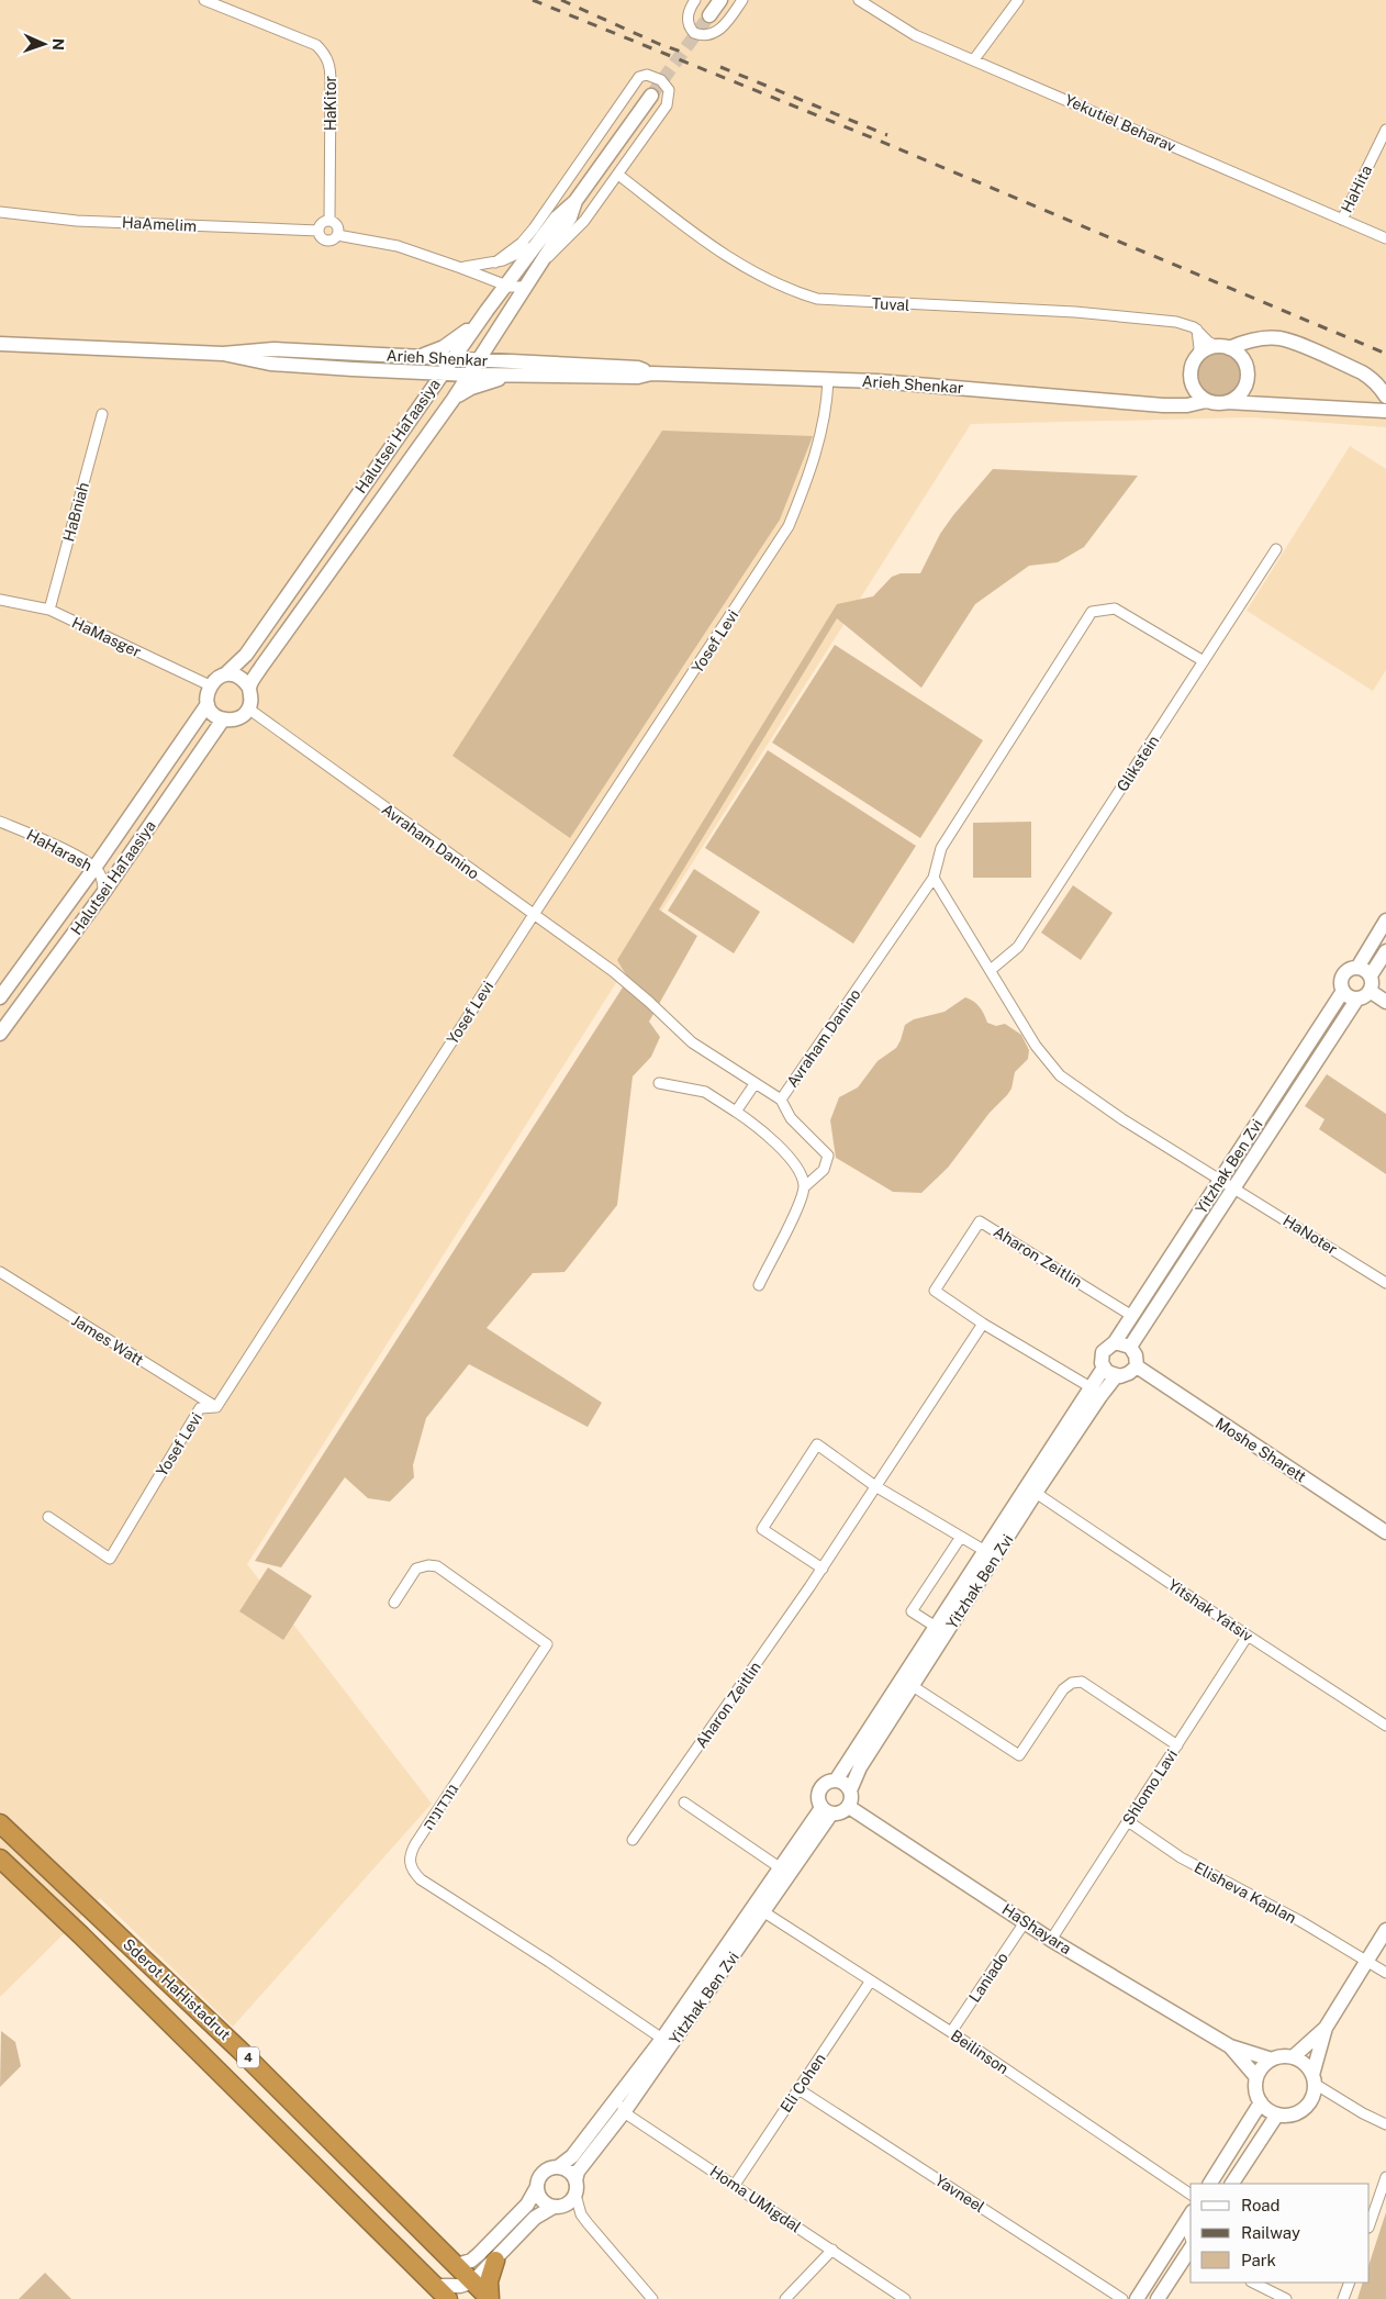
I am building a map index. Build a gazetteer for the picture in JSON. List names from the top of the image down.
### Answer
{
  "streets": {
    "highway": ["Sderot HaHistadrut", "4"],
    "street": [
      "HaKitor",
      "Yekutiel Beharav",
      "HaHita",
      "HaAmelim",
      "Tuval",
      "Arieh Shenkar",
      "Halutsei HaTaasiya",
      "HaBniah",
      "HaMasger",
      "Yosef Levi",
      "Glikstein",
      "Avraham Danino",
      "HaHarash",
      "Yitzhak Ben Zvi",
      "HaNoter",
      "Aharon Zeitlin",
      "James Watt",
      "Moshe Sharett",
      "Yitshak Yatsiv",
      "Shlomo Lavi",
      "גורדוניה",
      "Elisheva Kaplan",
      "HaShayara",
      "Laniado",
      "Beilinson",
      "Eli Cohen",
      "Yavneel",
      "Homa UMigdal"
    ]
  },
  "crossings": [
    ["HaKitor", "HaAmelim"],
    ["Yekutiel Beharav", "HaHita"],
    ["Tuval", "Arieh Shenkar"],
    ["Arieh Shenkar", "Halutsei HaTaasiya"],
    ["Arieh Shenkar", "Yosef Levi"],
    ["Halutsei HaTaasiya", "HaMasger"],
    ["Halutsei HaTaasiya", "Avraham Danino"],
    ["Halutsei HaTaasiya", "HaHarash"],
    ["HaBniah", "HaMasger"],
    ["HaMasger", "Avraham Danino"],
    ["Yosef Levi", "Avraham Danino"],
    ["Yosef Levi", "James Watt"],
    ["Glikstein", "Avraham Danino"],
    ["Yitzhak Ben Zvi", "HaNoter"],
    ["Yitzhak Ben Zvi", "Aharon Zeitlin"],
    ["Yitzhak Ben Zvi", "Moshe Sharett"],
    ["Yitzhak Ben Zvi", "Yitshak Yatsiv"],
    ["Yitzhak Ben Zvi", "גורדוניה"],
    ["Yitzhak Ben Zvi", "HaShayara"],
    ["Yitzhak Ben Zvi", "Sderot HaHistadrut"],
    ["Yitzhak Ben Zvi", "Beilinson"],
    ["Yitzhak Ben Zvi", "Homa UMigdal"],
    ["Yitshak Yatsiv", "Shlomo Lavi"],
    ["Shlomo Lavi", "Elisheva Kaplan"],
    ["Shlomo Lavi", "HaShayara"],
    ["HaShayara", "Laniado"],
    ["Laniado", "Beilinson"],
    ["Beilinson", "Eli Cohen"],
    ["Eli Cohen", "Yavneel"],
    ["Eli Cohen", "Homa UMigdal"]
  ],
  "legend": ["Road", "Railway", "Park"],
  "north": "right"
}
